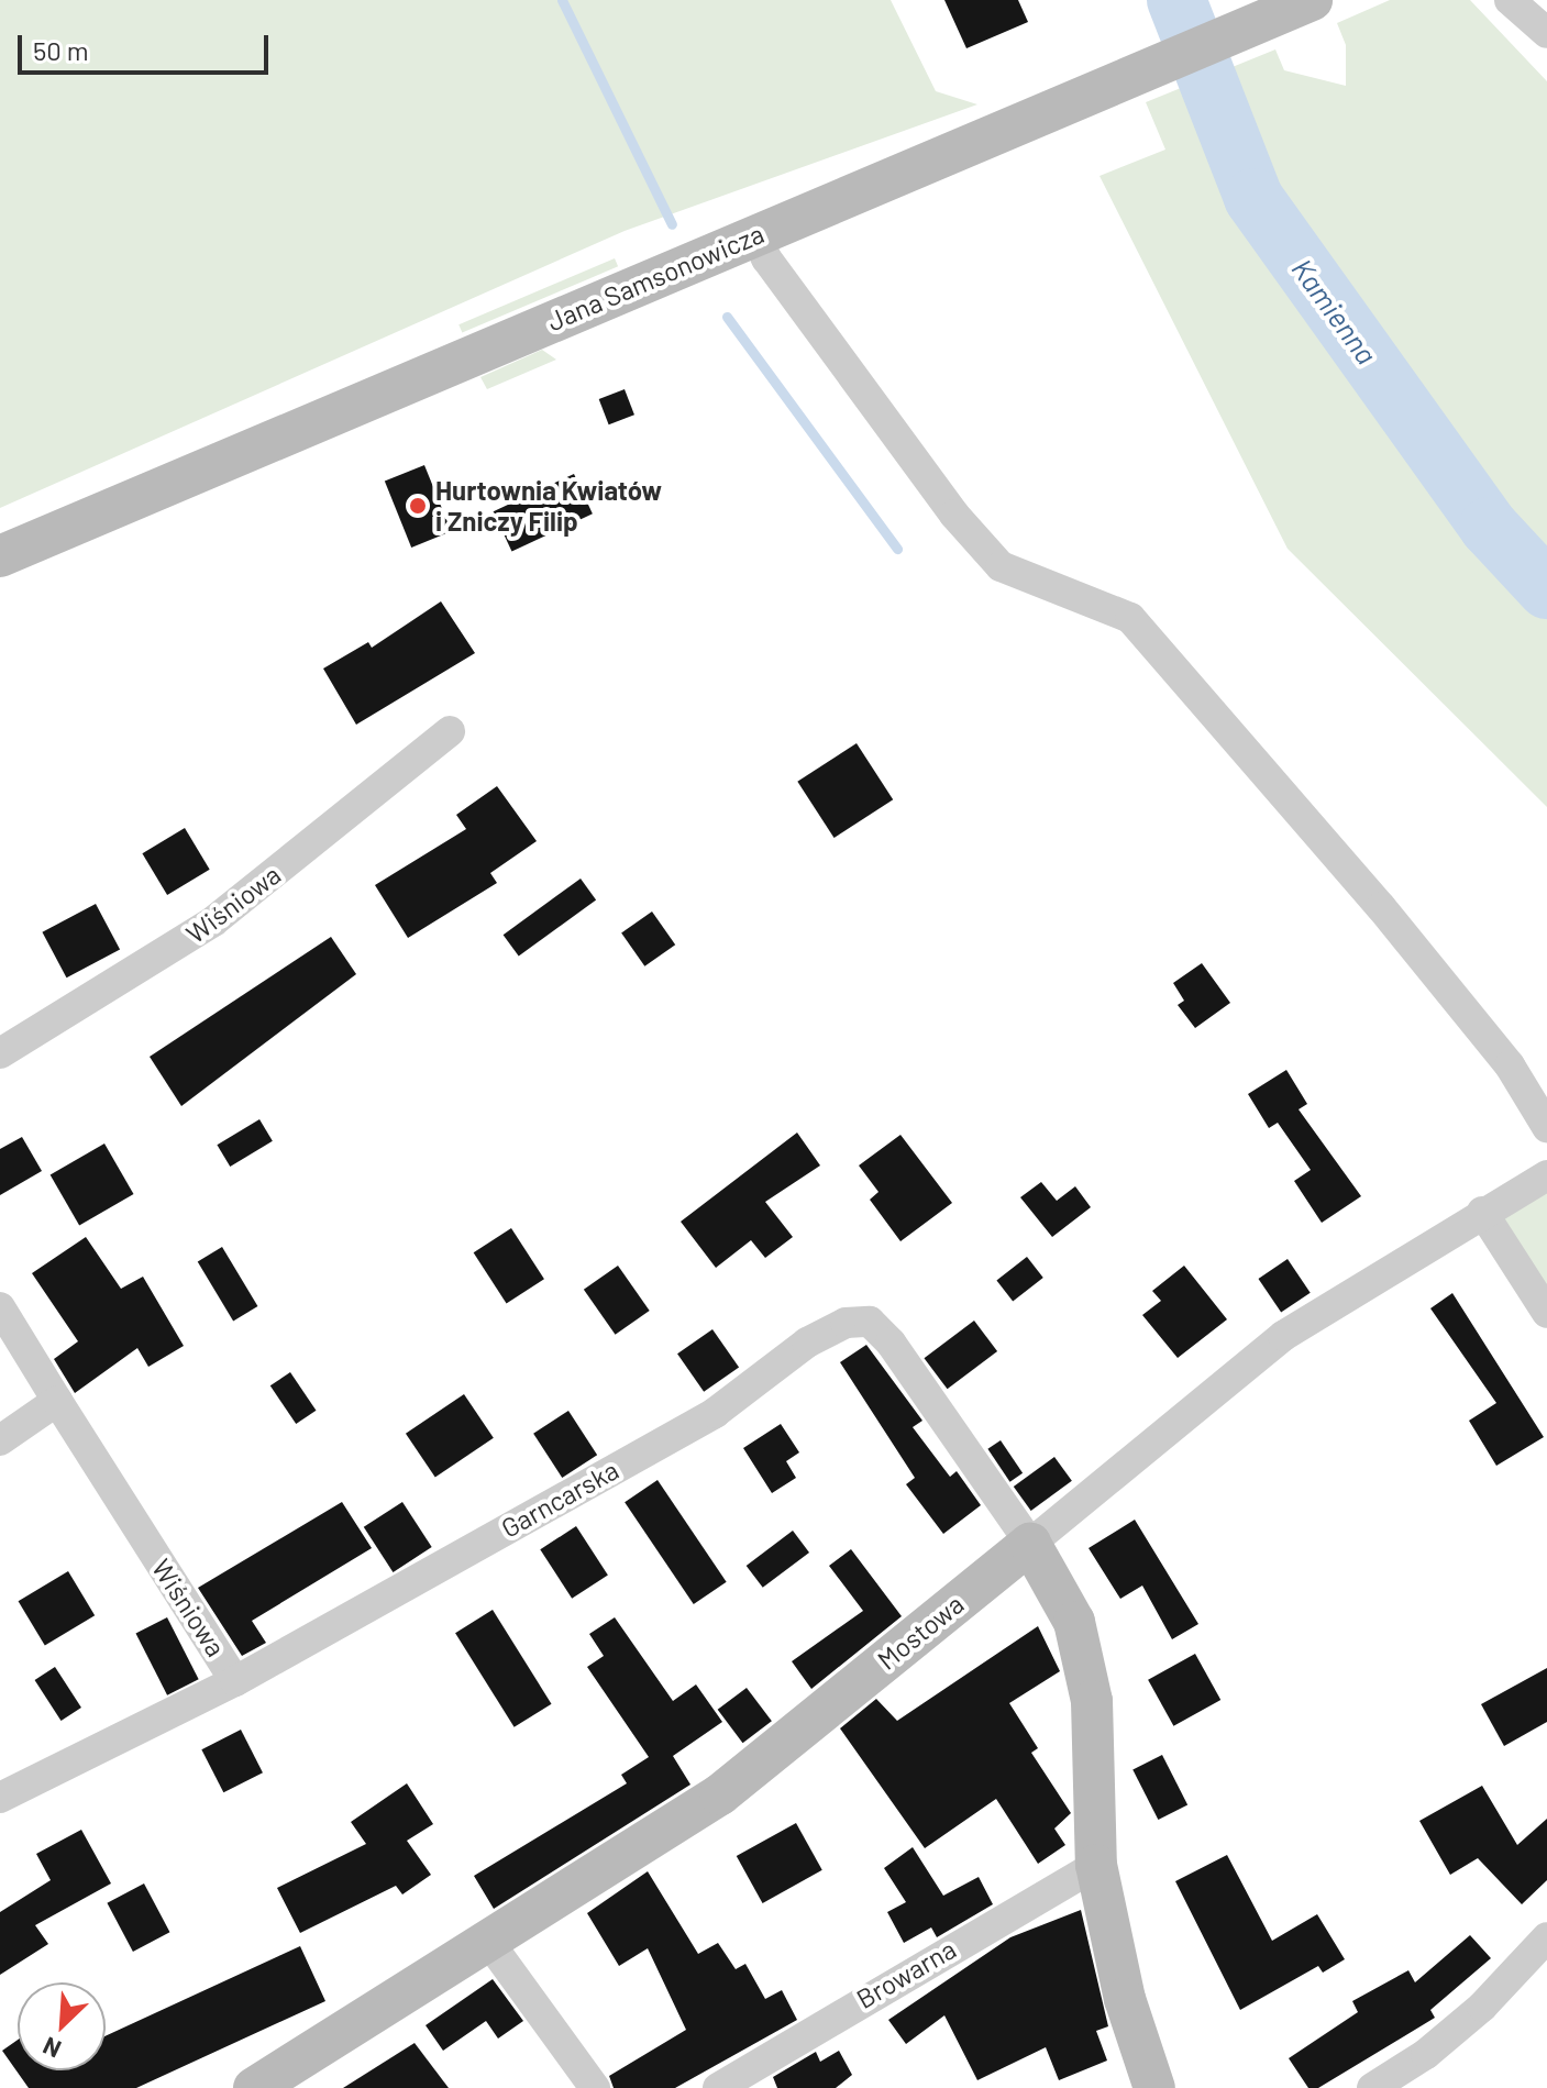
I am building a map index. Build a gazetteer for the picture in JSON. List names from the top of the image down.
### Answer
{
  "streets": {
    "street": [
      "Jana Samsonowicza",
      "Wiśniowa",
      "Garncarska",
      "Mostowa",
      "Browarna"
    ]
  },
  "crossings": [
    ["Wiśniowa", "Garncarska"],
    ["Garncarska", "Mostowa"]
  ],
  "water": ["Kamienna"],
  "places": ["Hurtownia Kwiatów i Zniczy Filip"],
  "scale_bar": "50 m",
  "north": "bottom left"
}
